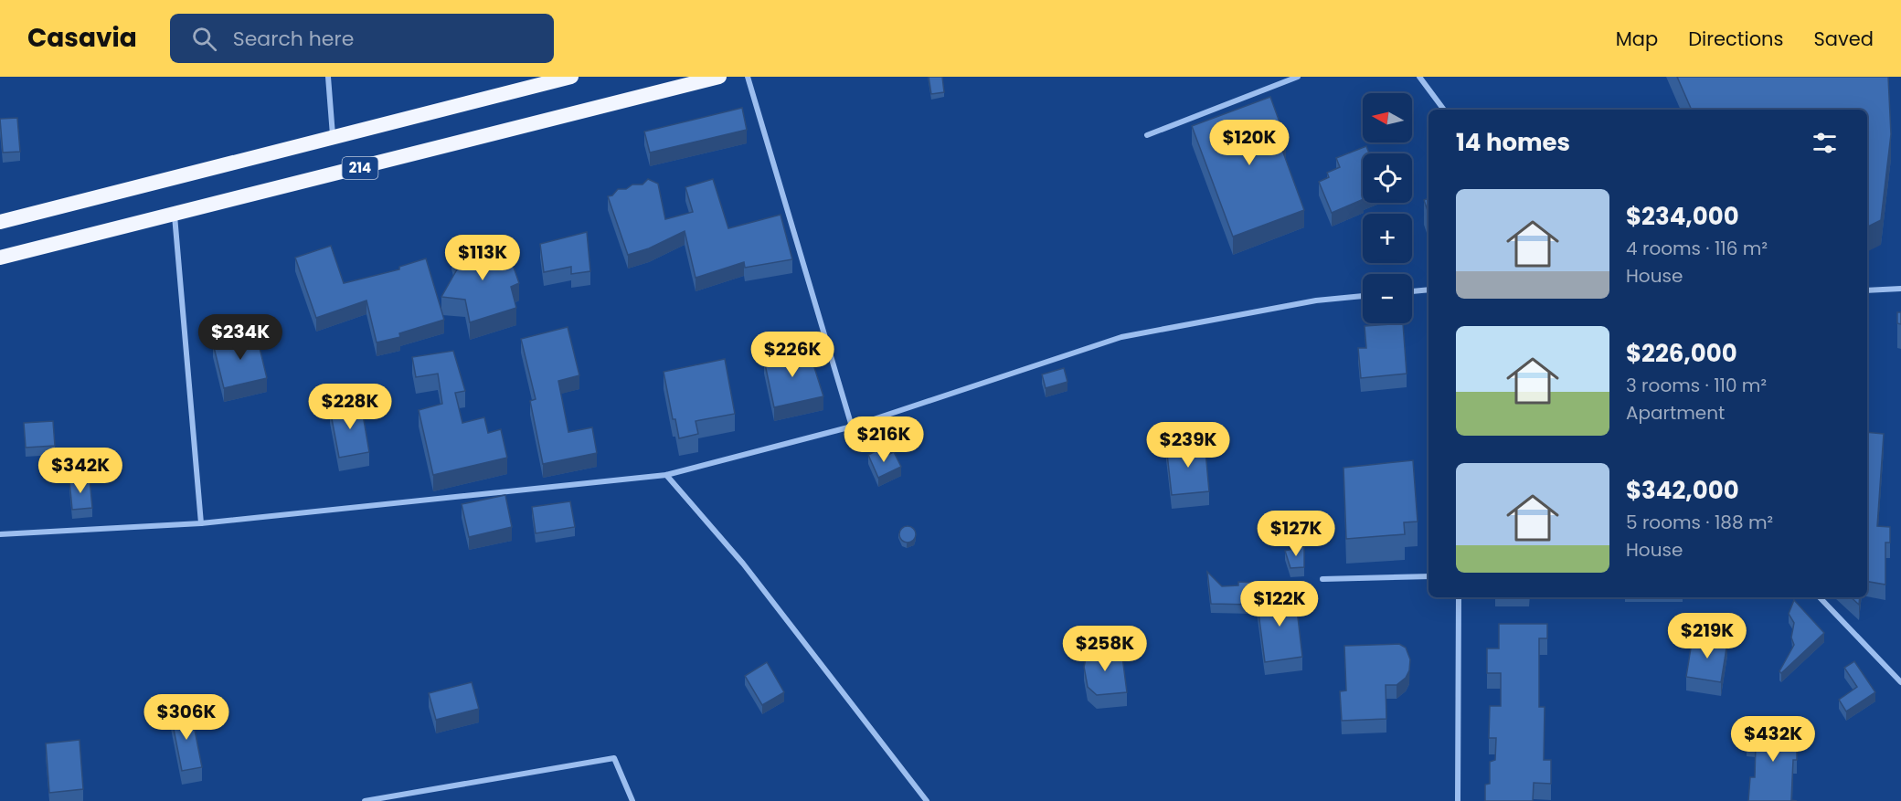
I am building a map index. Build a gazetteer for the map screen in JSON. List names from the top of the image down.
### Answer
{
  "streets": {
    "highway": ["214"]
  },
  "north": "left",
  "page": {
    "header": "Casavia",
    "search": "Search here",
    "nav": ["Map", "Directions", "Saved"],
    "map_buttons": ["+", "−"],
    "heading": "14 homes",
    "price": [
      "$120K",
      "$113K",
      "$234K",
      "$226K",
      "$228K",
      "$216K",
      "$239K",
      "$342K",
      "$127K",
      "$122K",
      "$219K",
      "$258K",
      "$306K",
      "$432K"
    ],
    "list": [
      {
        "name": "$234,000",
        "note": "4 rooms · 116 m² · House"
      },
      {
        "name": "$226,000",
        "note": "3 rooms · 110 m² · Apartment"
      },
      {
        "name": "$342,000",
        "note": "5 rooms · 188 m² · House"
      }
    ]
  }
}
